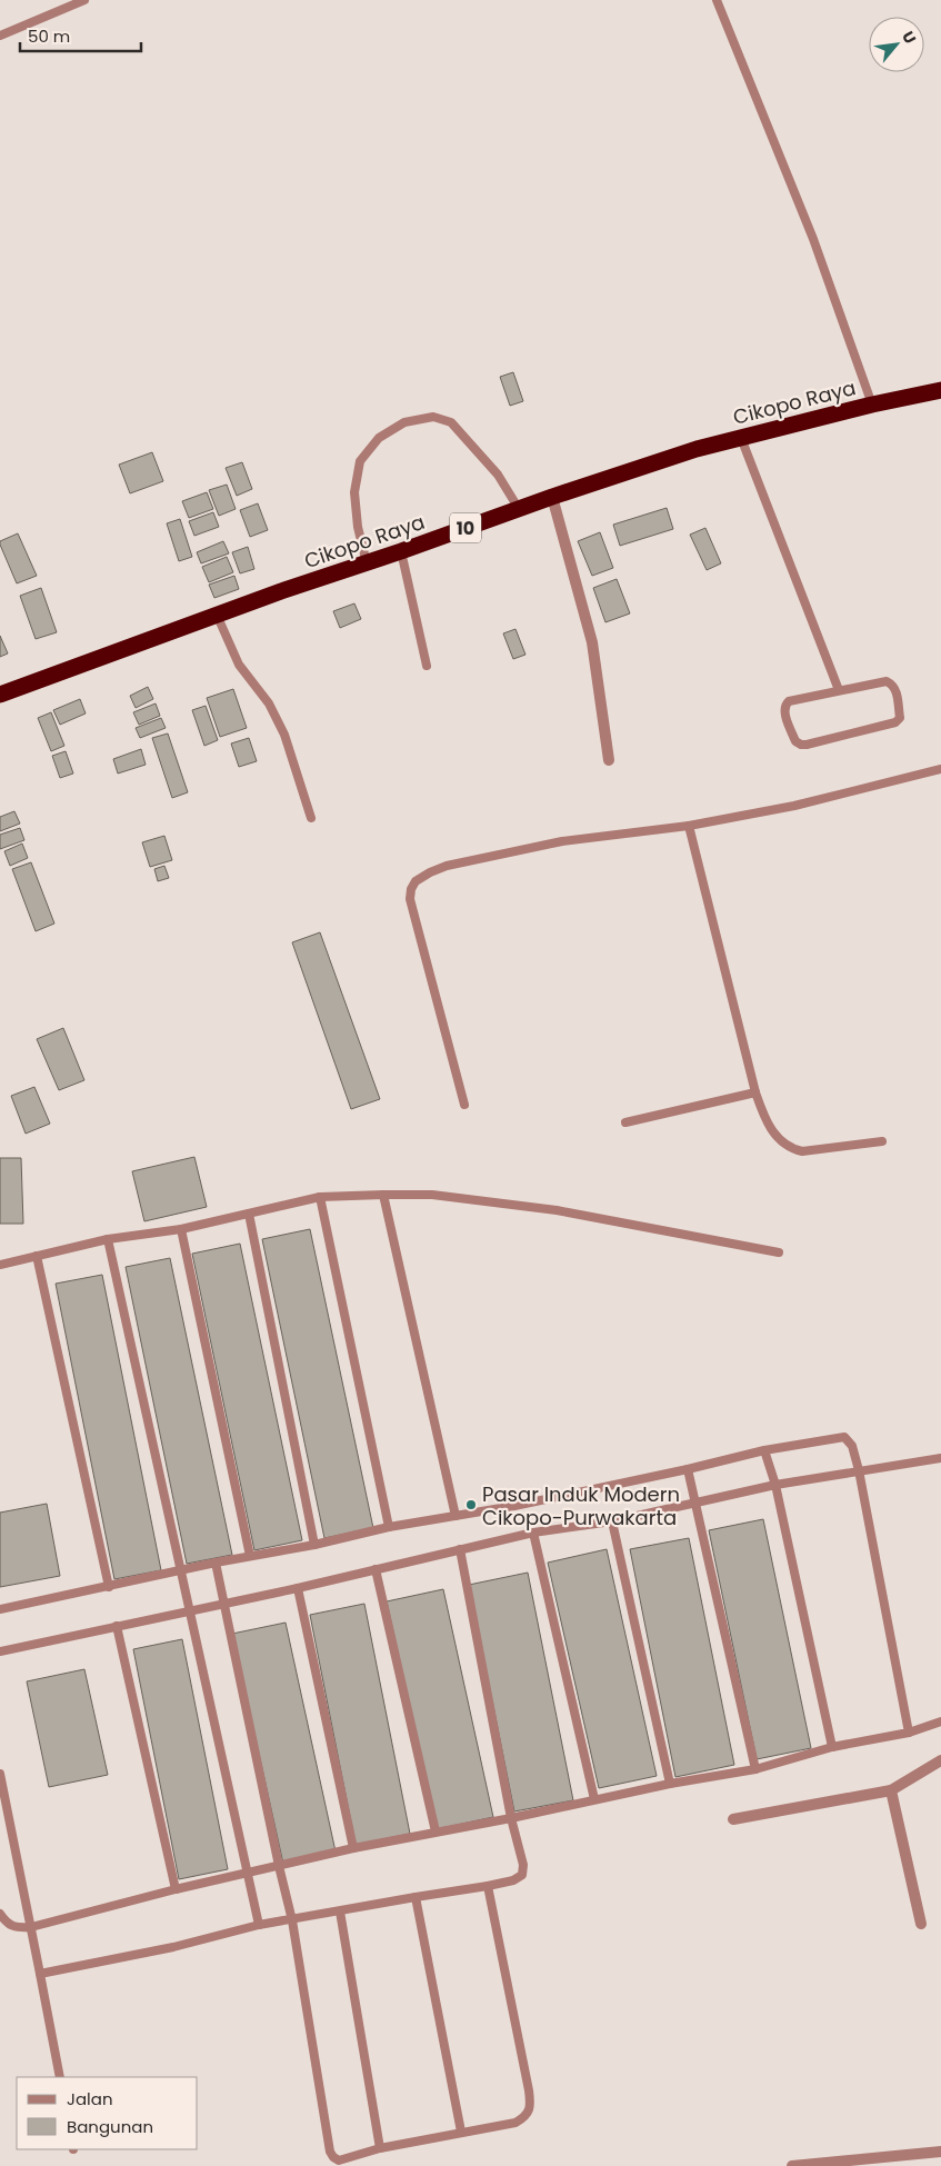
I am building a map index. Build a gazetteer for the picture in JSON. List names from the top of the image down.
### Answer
{
  "streets": {
    "highway": ["Cikopo Raya", "10"]
  },
  "places": ["Pasar Induk Modern Cikopo-Purwakarta"],
  "legend": ["Jalan", "Bangunan"],
  "scale_bar": "50 m",
  "north": "top right"
}
